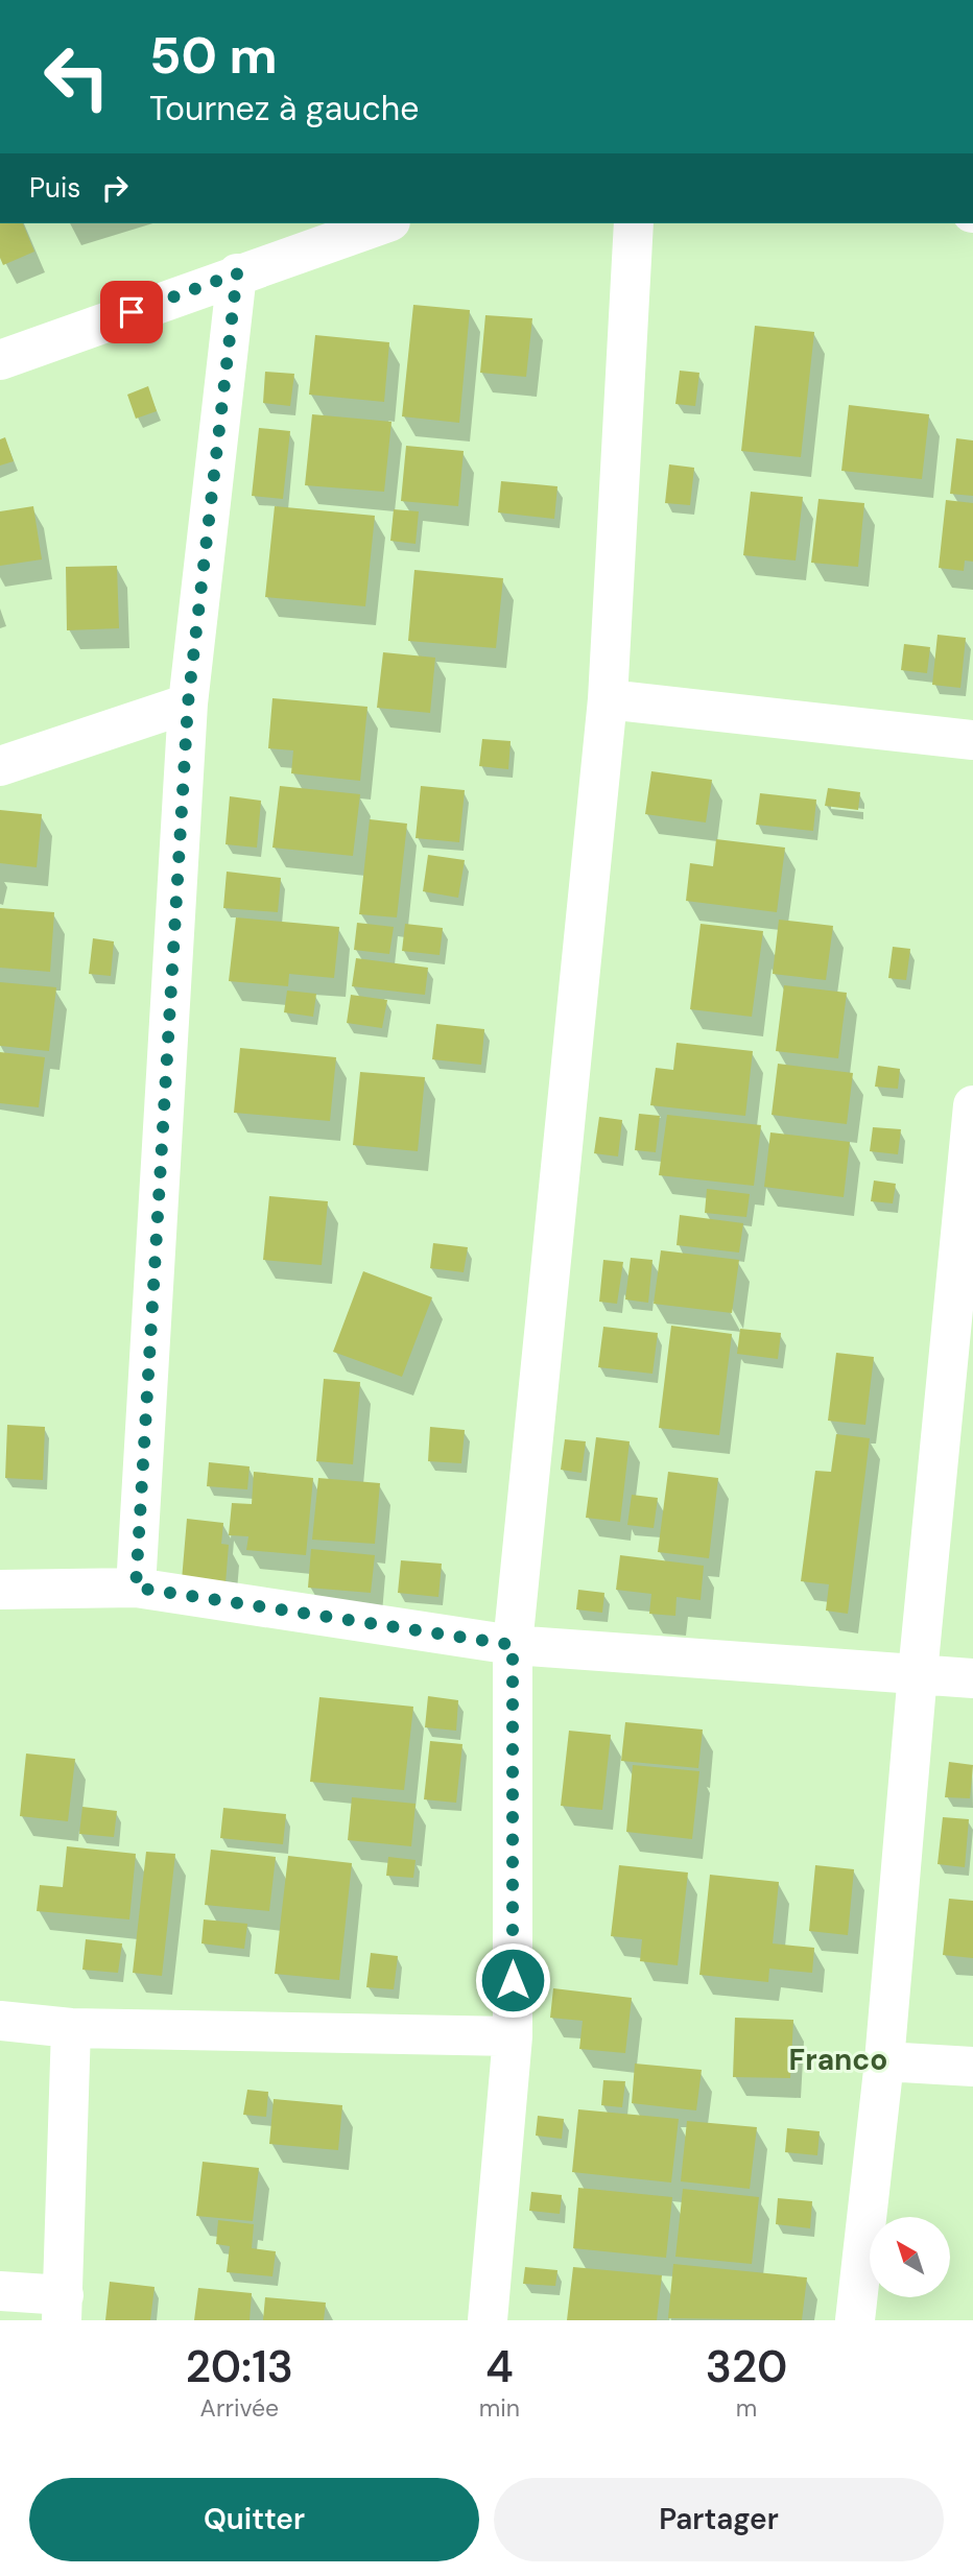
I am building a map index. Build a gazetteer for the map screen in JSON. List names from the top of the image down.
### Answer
{
  "districts": ["Franco"],
  "north": "top left",
  "page": {
    "turn": ["50 m", "Tournez à gauche"],
    "then": "Puis",
    "eta": [
      "20:13",
      "Arrivée",
      "4",
      "min",
      "320",
      "m"
    ],
    "buttons": ["Quitter", "Partager"]
  }
}
